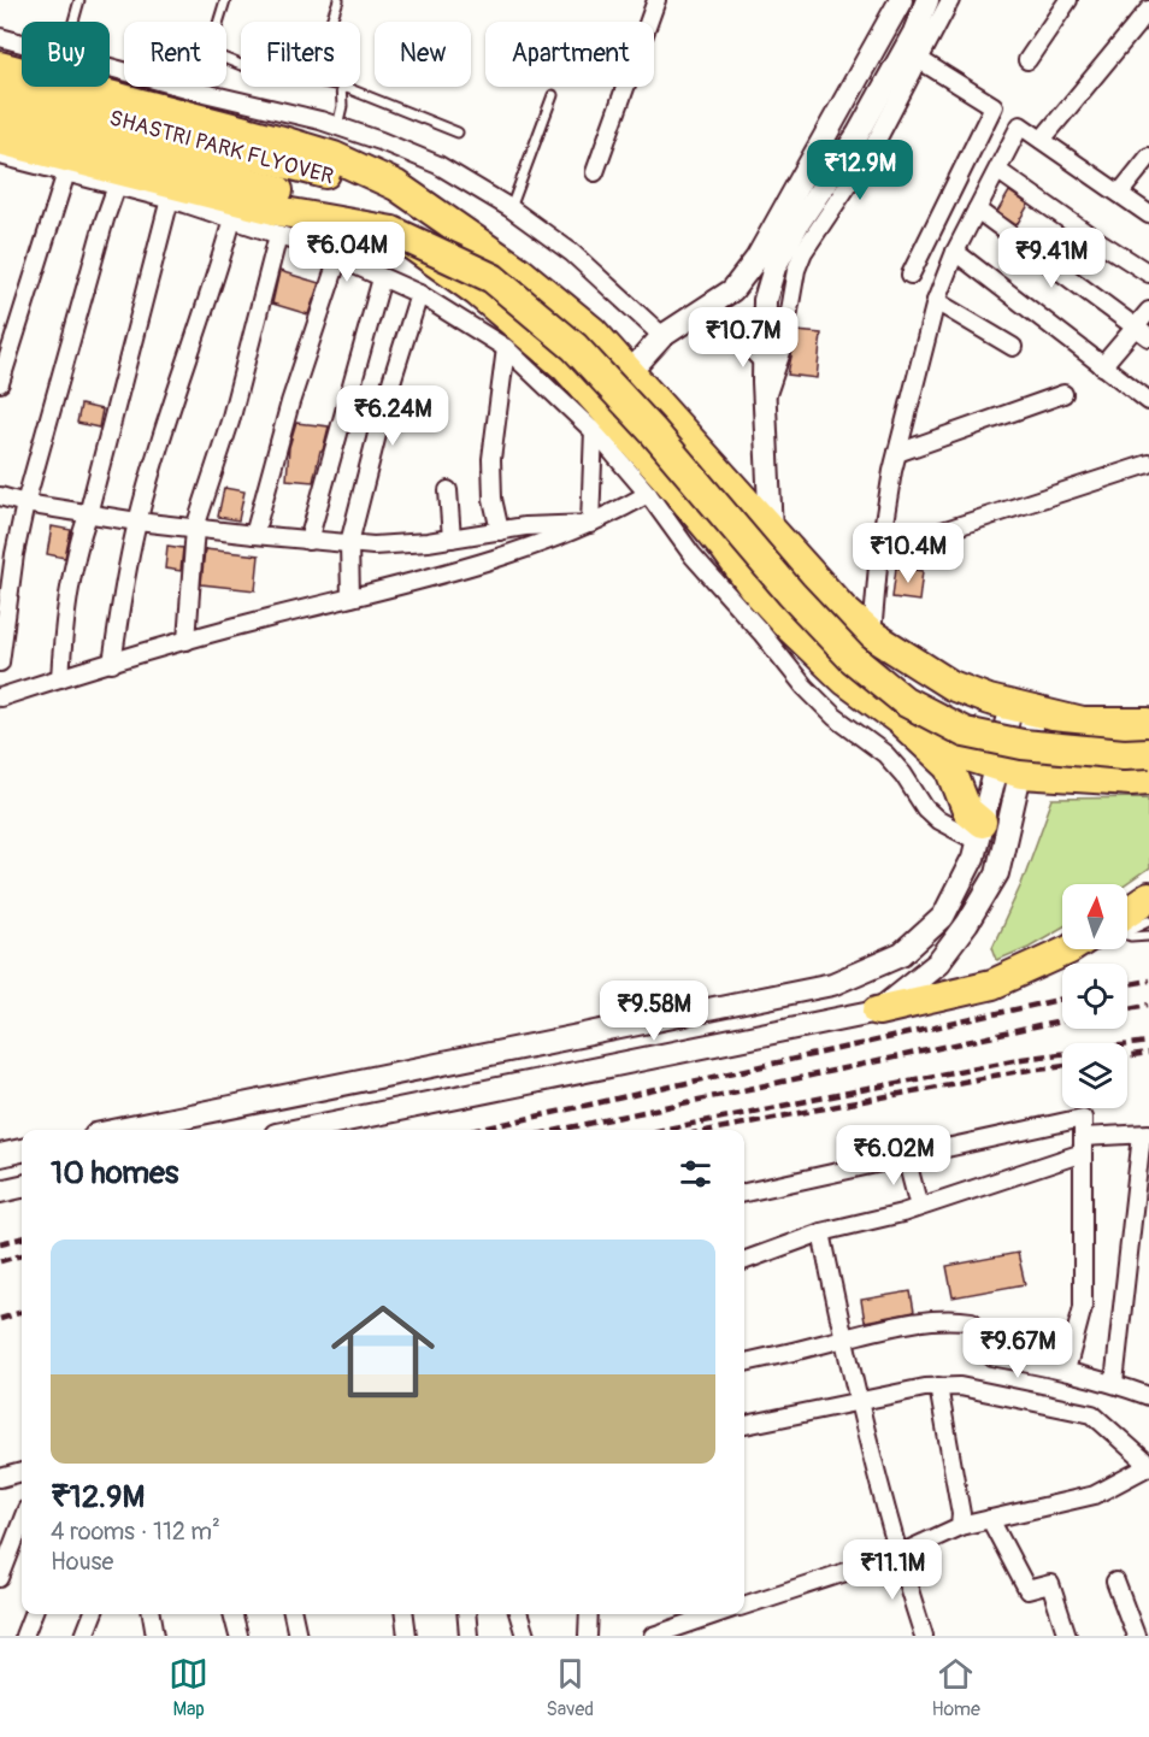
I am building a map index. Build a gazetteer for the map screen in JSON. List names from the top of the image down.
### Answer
{
  "streets": {
    "highway": ["SHASTRI PARK FLYOVER"]
  },
  "north": "top",
  "page": {
    "chip": [
      "Buy",
      "Rent",
      "Filters",
      "New",
      "Apartment"
    ],
    "price": [
      "₹12.9M",
      "₹6.04M",
      "₹9.41M",
      "₹10.7M",
      "₹6.24M",
      "₹10.4M",
      "₹9.58M",
      "₹6.02M",
      "₹9.67M",
      "₹11.1M"
    ],
    "heading": "10 homes",
    "list": [
      {
        "name": "₹12.9M",
        "note": "4 rooms · 112 m² · House"
      }
    ],
    "tabs": ["Map", "Saved", "Home"]
  }
}
